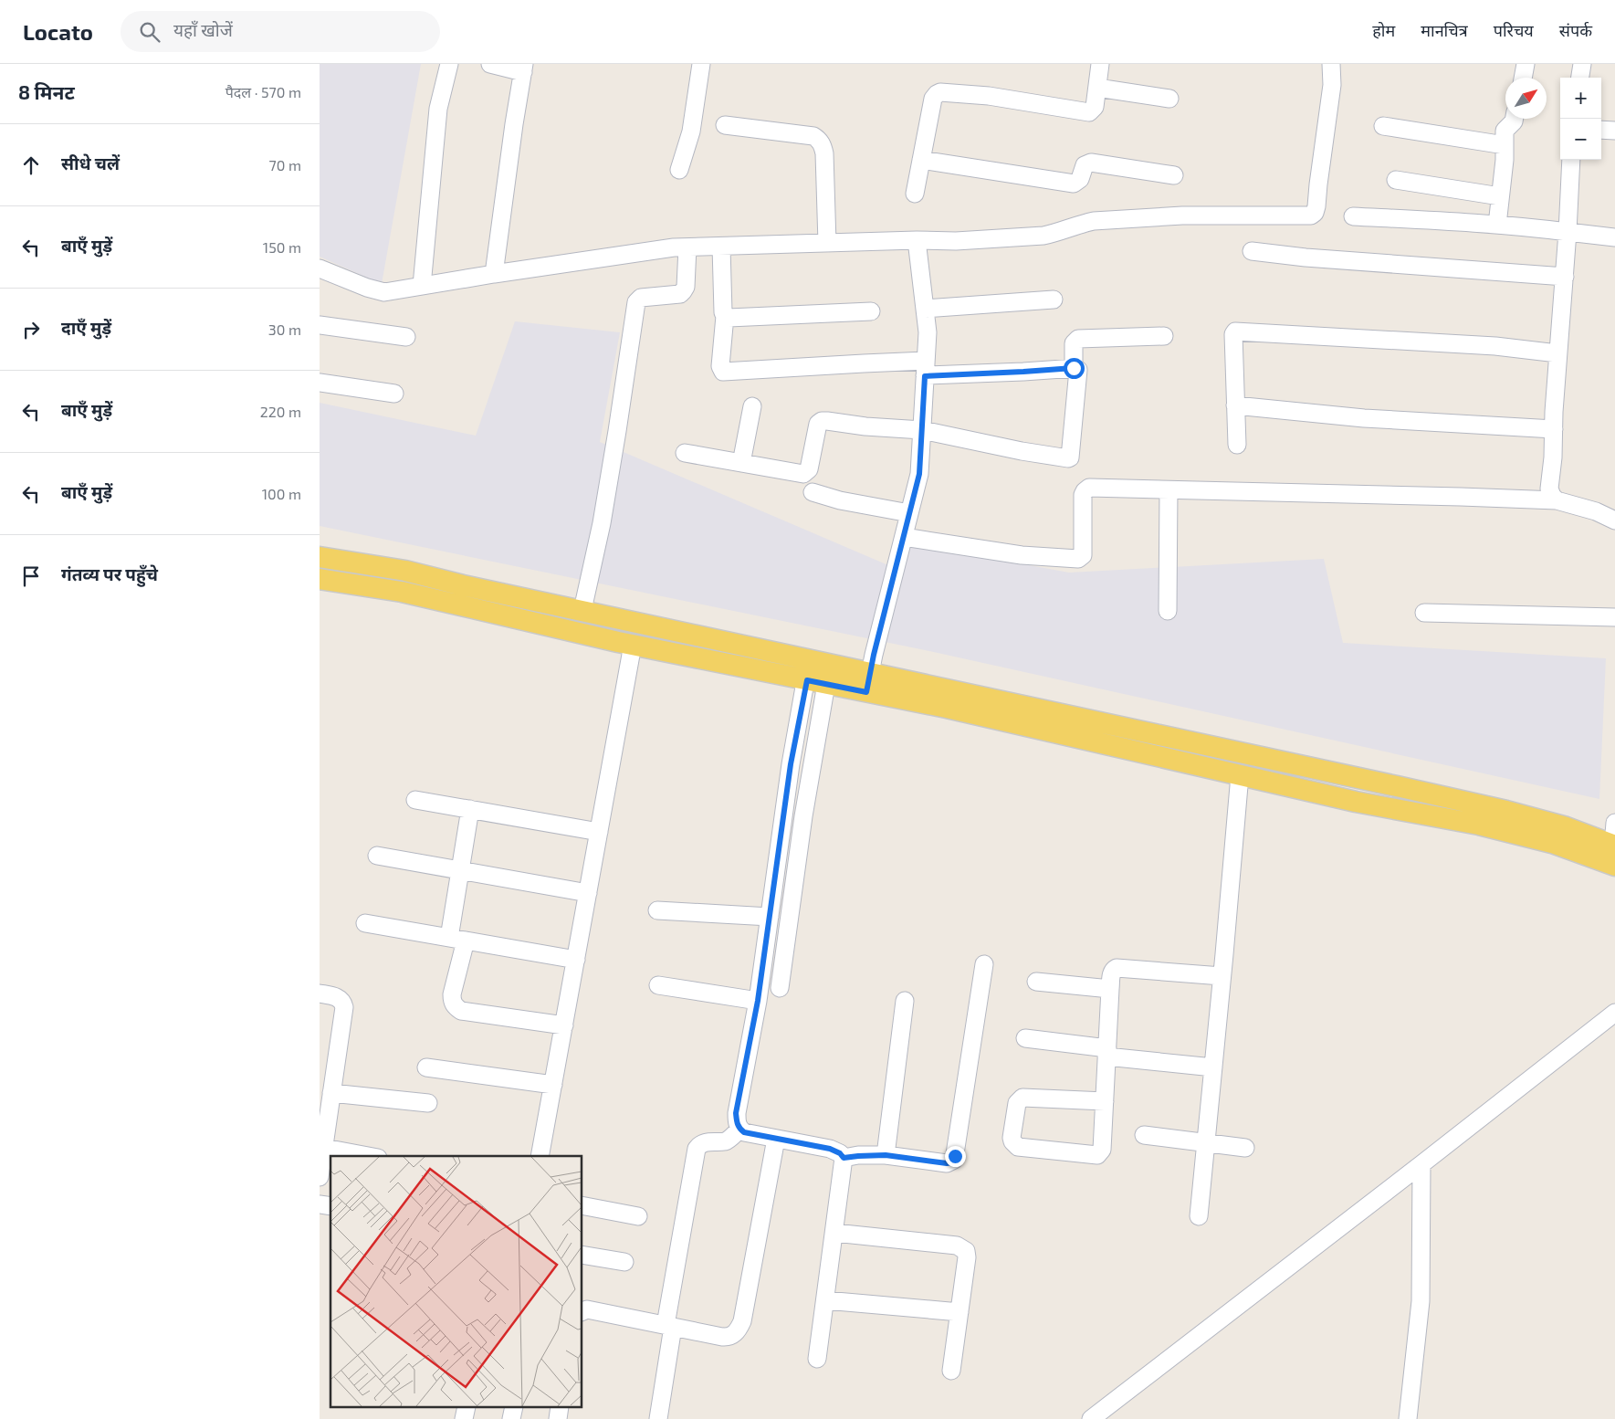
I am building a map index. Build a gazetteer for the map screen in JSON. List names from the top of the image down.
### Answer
{
  "north": "top right",
  "page": {
    "header": "Locato",
    "search": "यहाँ खोजें",
    "nav": [
      "होम",
      "मानचित्र",
      "परिचय",
      "संपर्क"
    ],
    "heading": ["8 मिनट", "पैदल · 570 m"],
    "map_buttons": ["+", "−"],
    "list": [
      ["सीधे चलें", "70 m"],
      ["बाएँ मुड़ें", "150 m"],
      ["दाएँ मुड़ें", "30 m"],
      ["बाएँ मुड़ें", "220 m"],
      ["बाएँ मुड़ें", "100 m"],
      "गंतव्य पर पहुँचे"
    ]
  }
}
